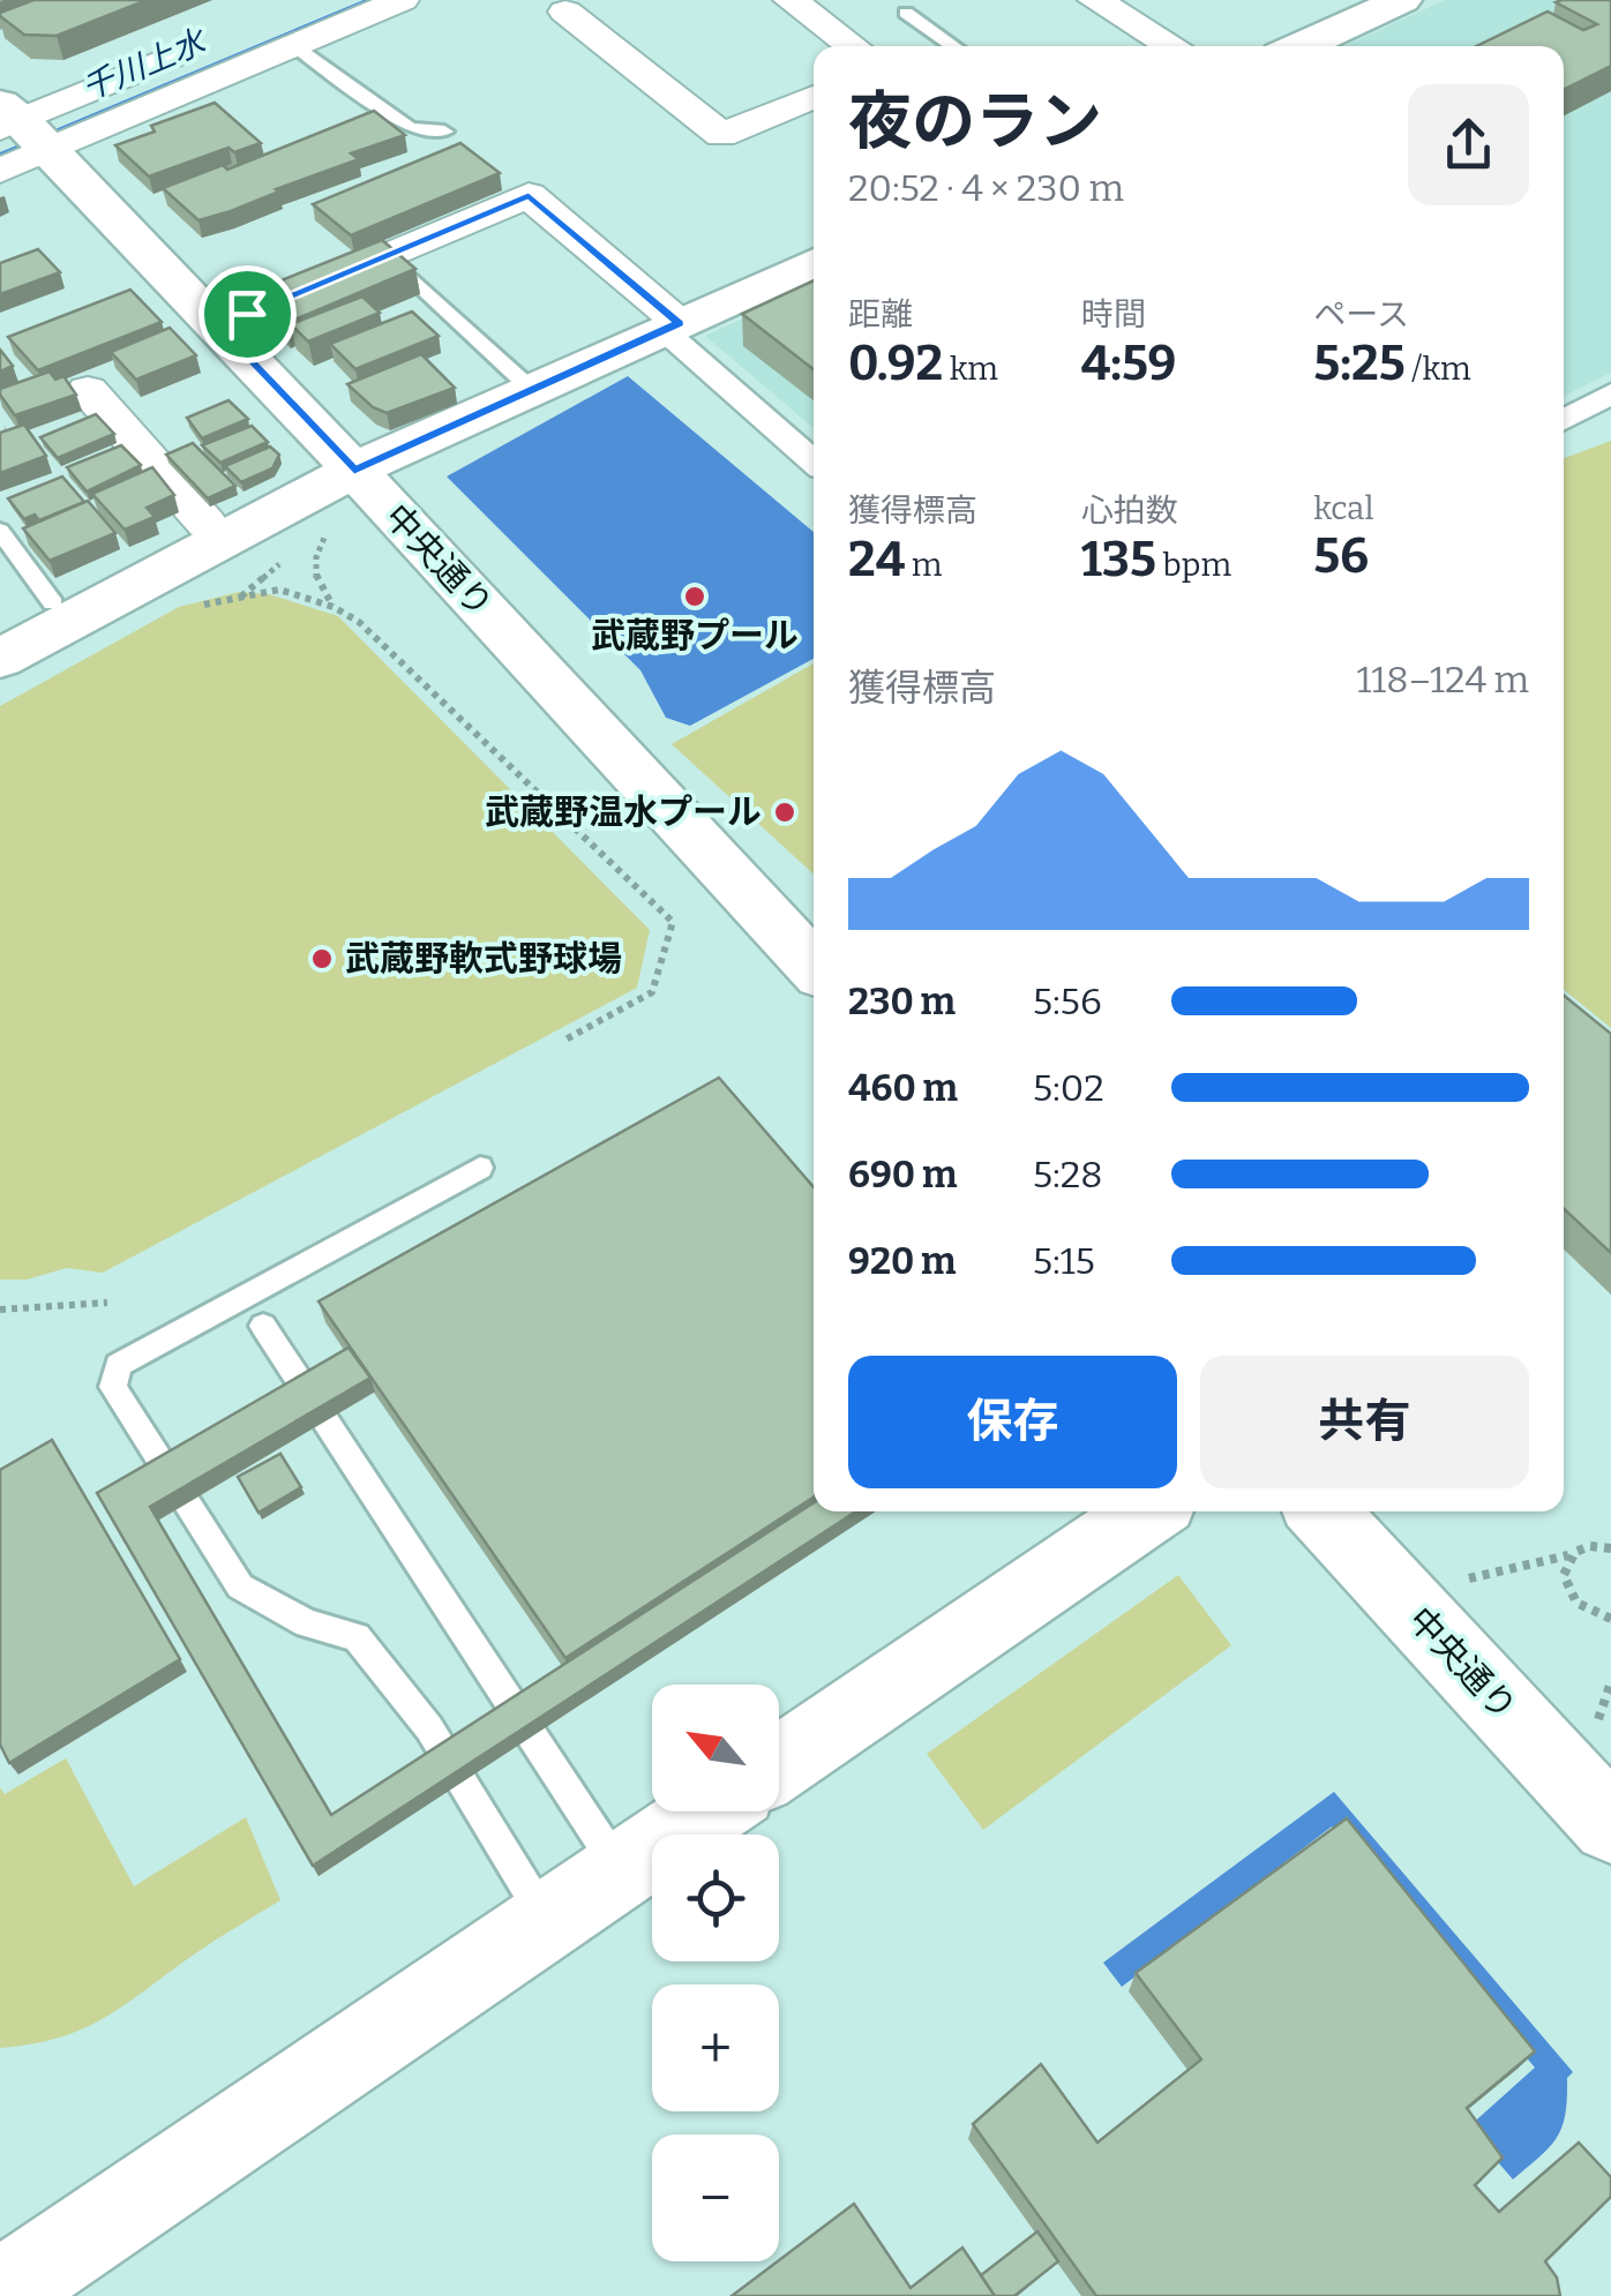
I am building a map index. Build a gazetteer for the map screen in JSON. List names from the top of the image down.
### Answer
{
  "streets": {
    "street": ["中央通り"]
  },
  "water": ["千川上水"],
  "places": ["武蔵野プール", "武蔵野温水プール", "武蔵野軟式野球場"],
  "north": "top left",
  "page": {
    "heading": ["夜のラン", "20:52 · 4 × 230 m"],
    "stats": [
      ["距離", "0.92 km"],
      ["時間", "4:59"],
      ["ペース", "5:25 /km"],
      ["獲得標高", "24 m"],
      ["心拍数", "135 bpm"],
      ["kcal", "56"]
    ],
    "chart": ["獲得標高", "118–124 m"],
    "list": [
      {
        "name": "230 m",
        "note": "5:56"
      },
      {
        "name": "460 m",
        "note": "5:02"
      },
      {
        "name": "690 m",
        "note": "5:28"
      },
      {
        "name": "920 m",
        "note": "5:15"
      }
    ],
    "buttons": ["保存", "共有"],
    "map_buttons": ["+", "−"]
  }
}
